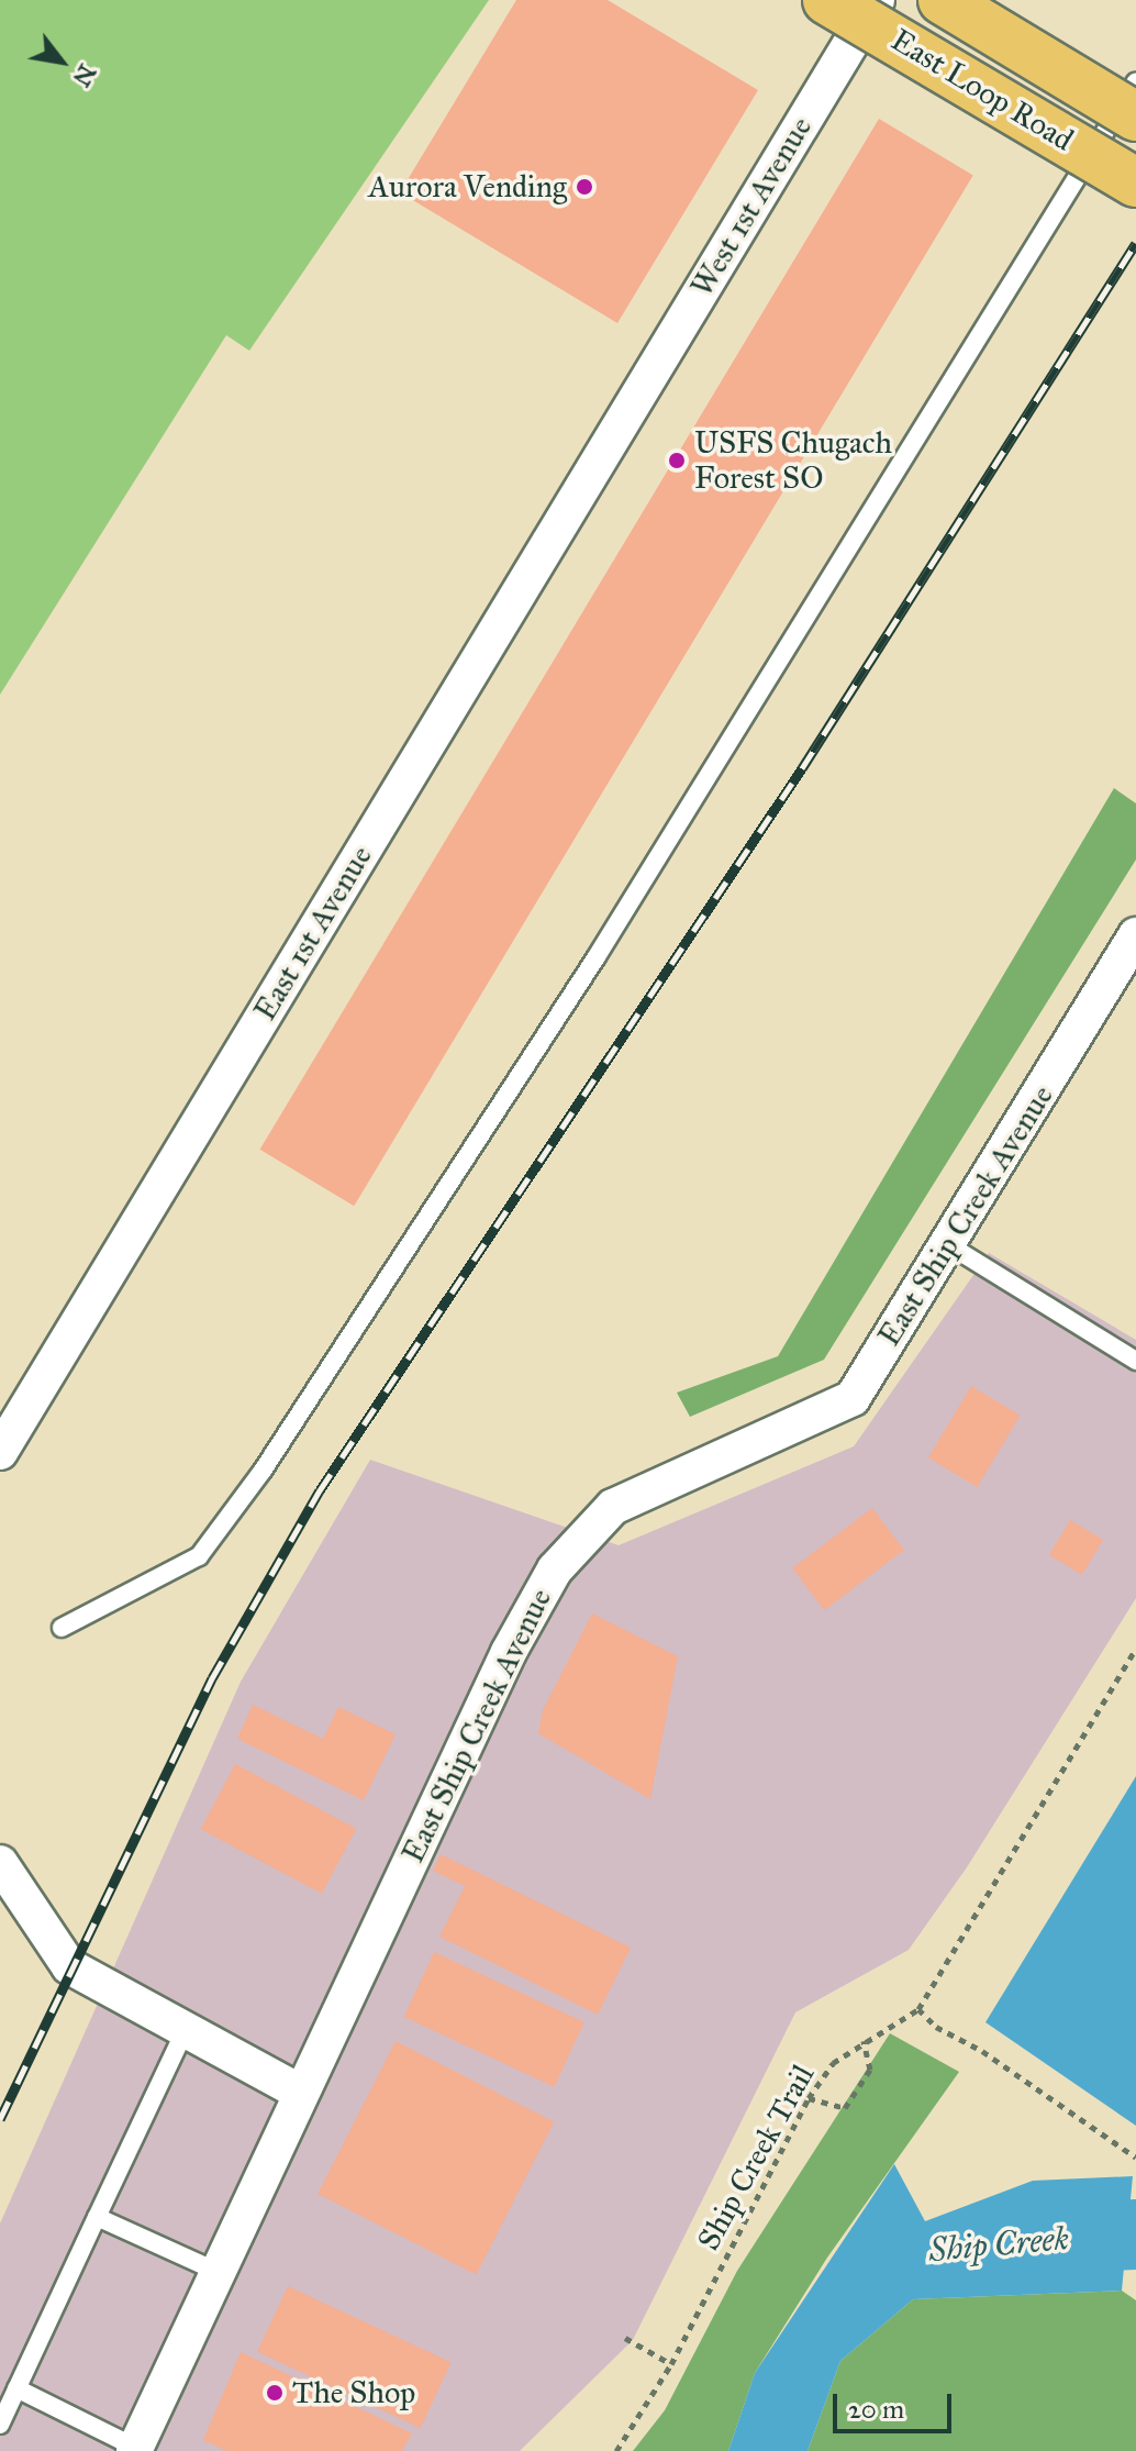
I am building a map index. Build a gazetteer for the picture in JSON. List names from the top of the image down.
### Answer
{
  "streets": {
    "main road": ["East Loop Road"],
    "street": ["West 1st Avenue", "East 1st Avenue", "East Ship Creek Avenue"],
    "path": ["Ship Creek Trail"]
  },
  "crossings": [
    ["West 1st Avenue", "East 1st Avenue"]
  ],
  "water": ["Ship Creek"],
  "places": ["Aurora Vending", "USFS Chugach Forest SO", "The Shop"],
  "scale_bar": "20 m",
  "north": "bottom right"
}
